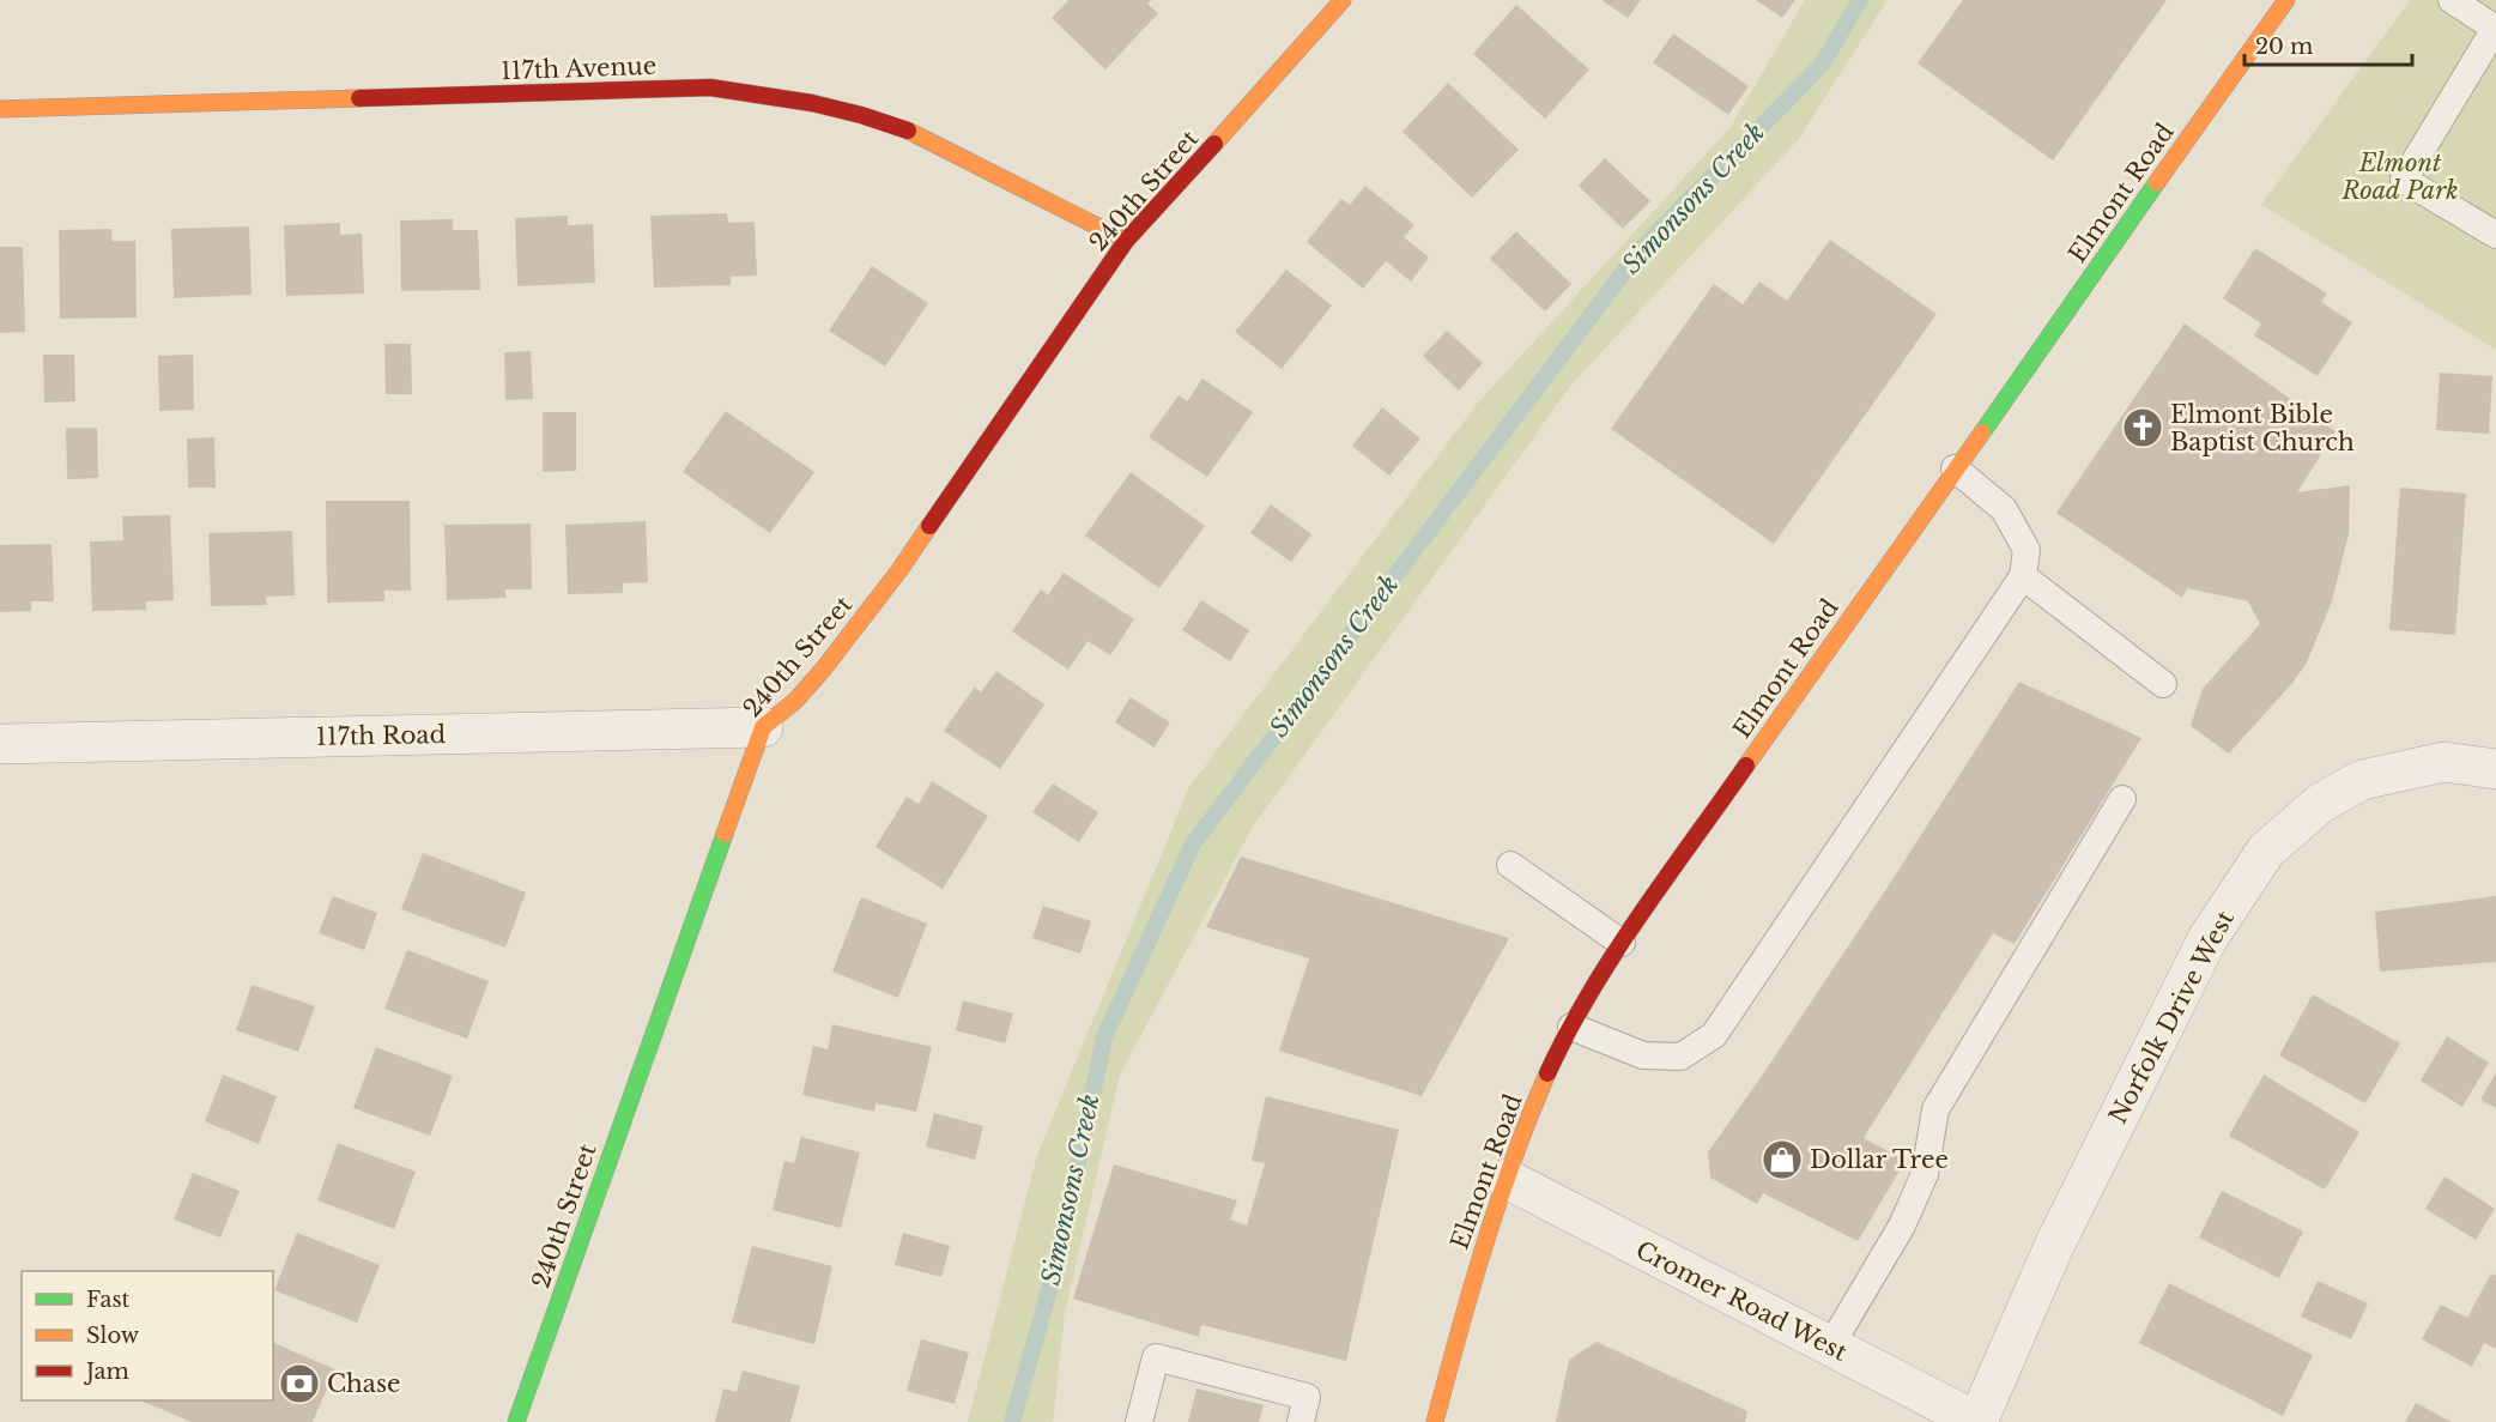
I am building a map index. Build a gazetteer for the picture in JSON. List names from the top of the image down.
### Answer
{
  "streets": {
    "street": [
      "117th Avenue",
      "240th Street",
      "Elmont Road",
      "117th Road",
      "Norfolk Drive West",
      "Cromer Road West"
    ]
  },
  "crossings": [
    ["117th Avenue", "240th Street"],
    ["240th Street", "117th Road"],
    ["Elmont Road", "Cromer Road West"],
    ["Norfolk Drive West", "Cromer Road West"]
  ],
  "water": ["Simonsons Creek"],
  "parks": ["Elmont Road Park"],
  "places": {
    "church": ["Elmont Bible Baptist Church"],
    "shop": ["Dollar Tree"],
    "bank": ["Chase"]
  },
  "legend": ["Fast", "Slow", "Jam"],
  "scale_bar": "20 m"
}
